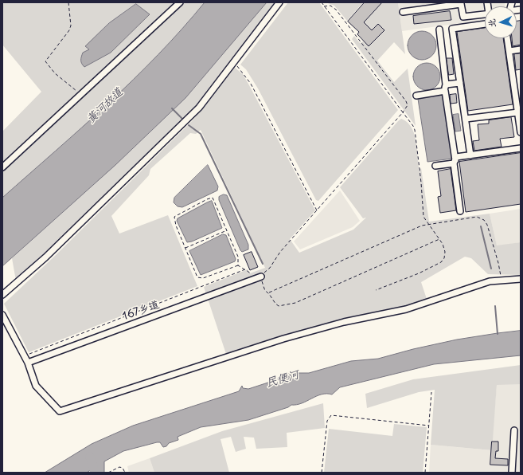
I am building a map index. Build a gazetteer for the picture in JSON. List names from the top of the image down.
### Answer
{
  "streets": {
    "street": ["167乡道"]
  },
  "water": ["黄河故道", "民便河"],
  "north": "left"
}
